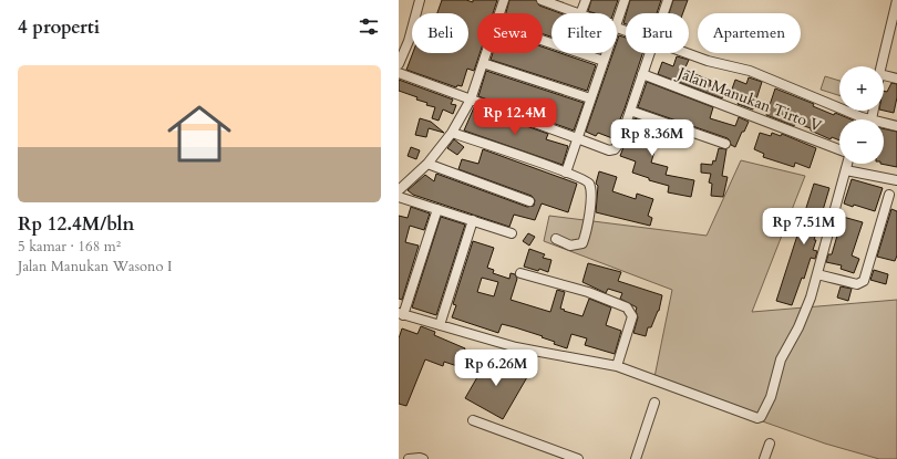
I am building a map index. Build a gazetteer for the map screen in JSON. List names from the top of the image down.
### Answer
{
  "streets": {
    "street": ["Jalan Manukan Tirto V"]
  },
  "page": {
    "heading": "4 properti",
    "chip": [
      "Beli",
      "Sewa",
      "Filter",
      "Baru",
      "Apartemen"
    ],
    "list": [
      {
        "name": "Rp 12.4M/bln",
        "note": "5 kamar · 168 m² · Jalan Manukan Wasono I"
      }
    ],
    "map_buttons": ["+", "−"],
    "price": [
      "Rp 12.4M",
      "Rp 8.36M",
      "Rp 7.51M",
      "Rp 6.26M"
    ]
  }
}
